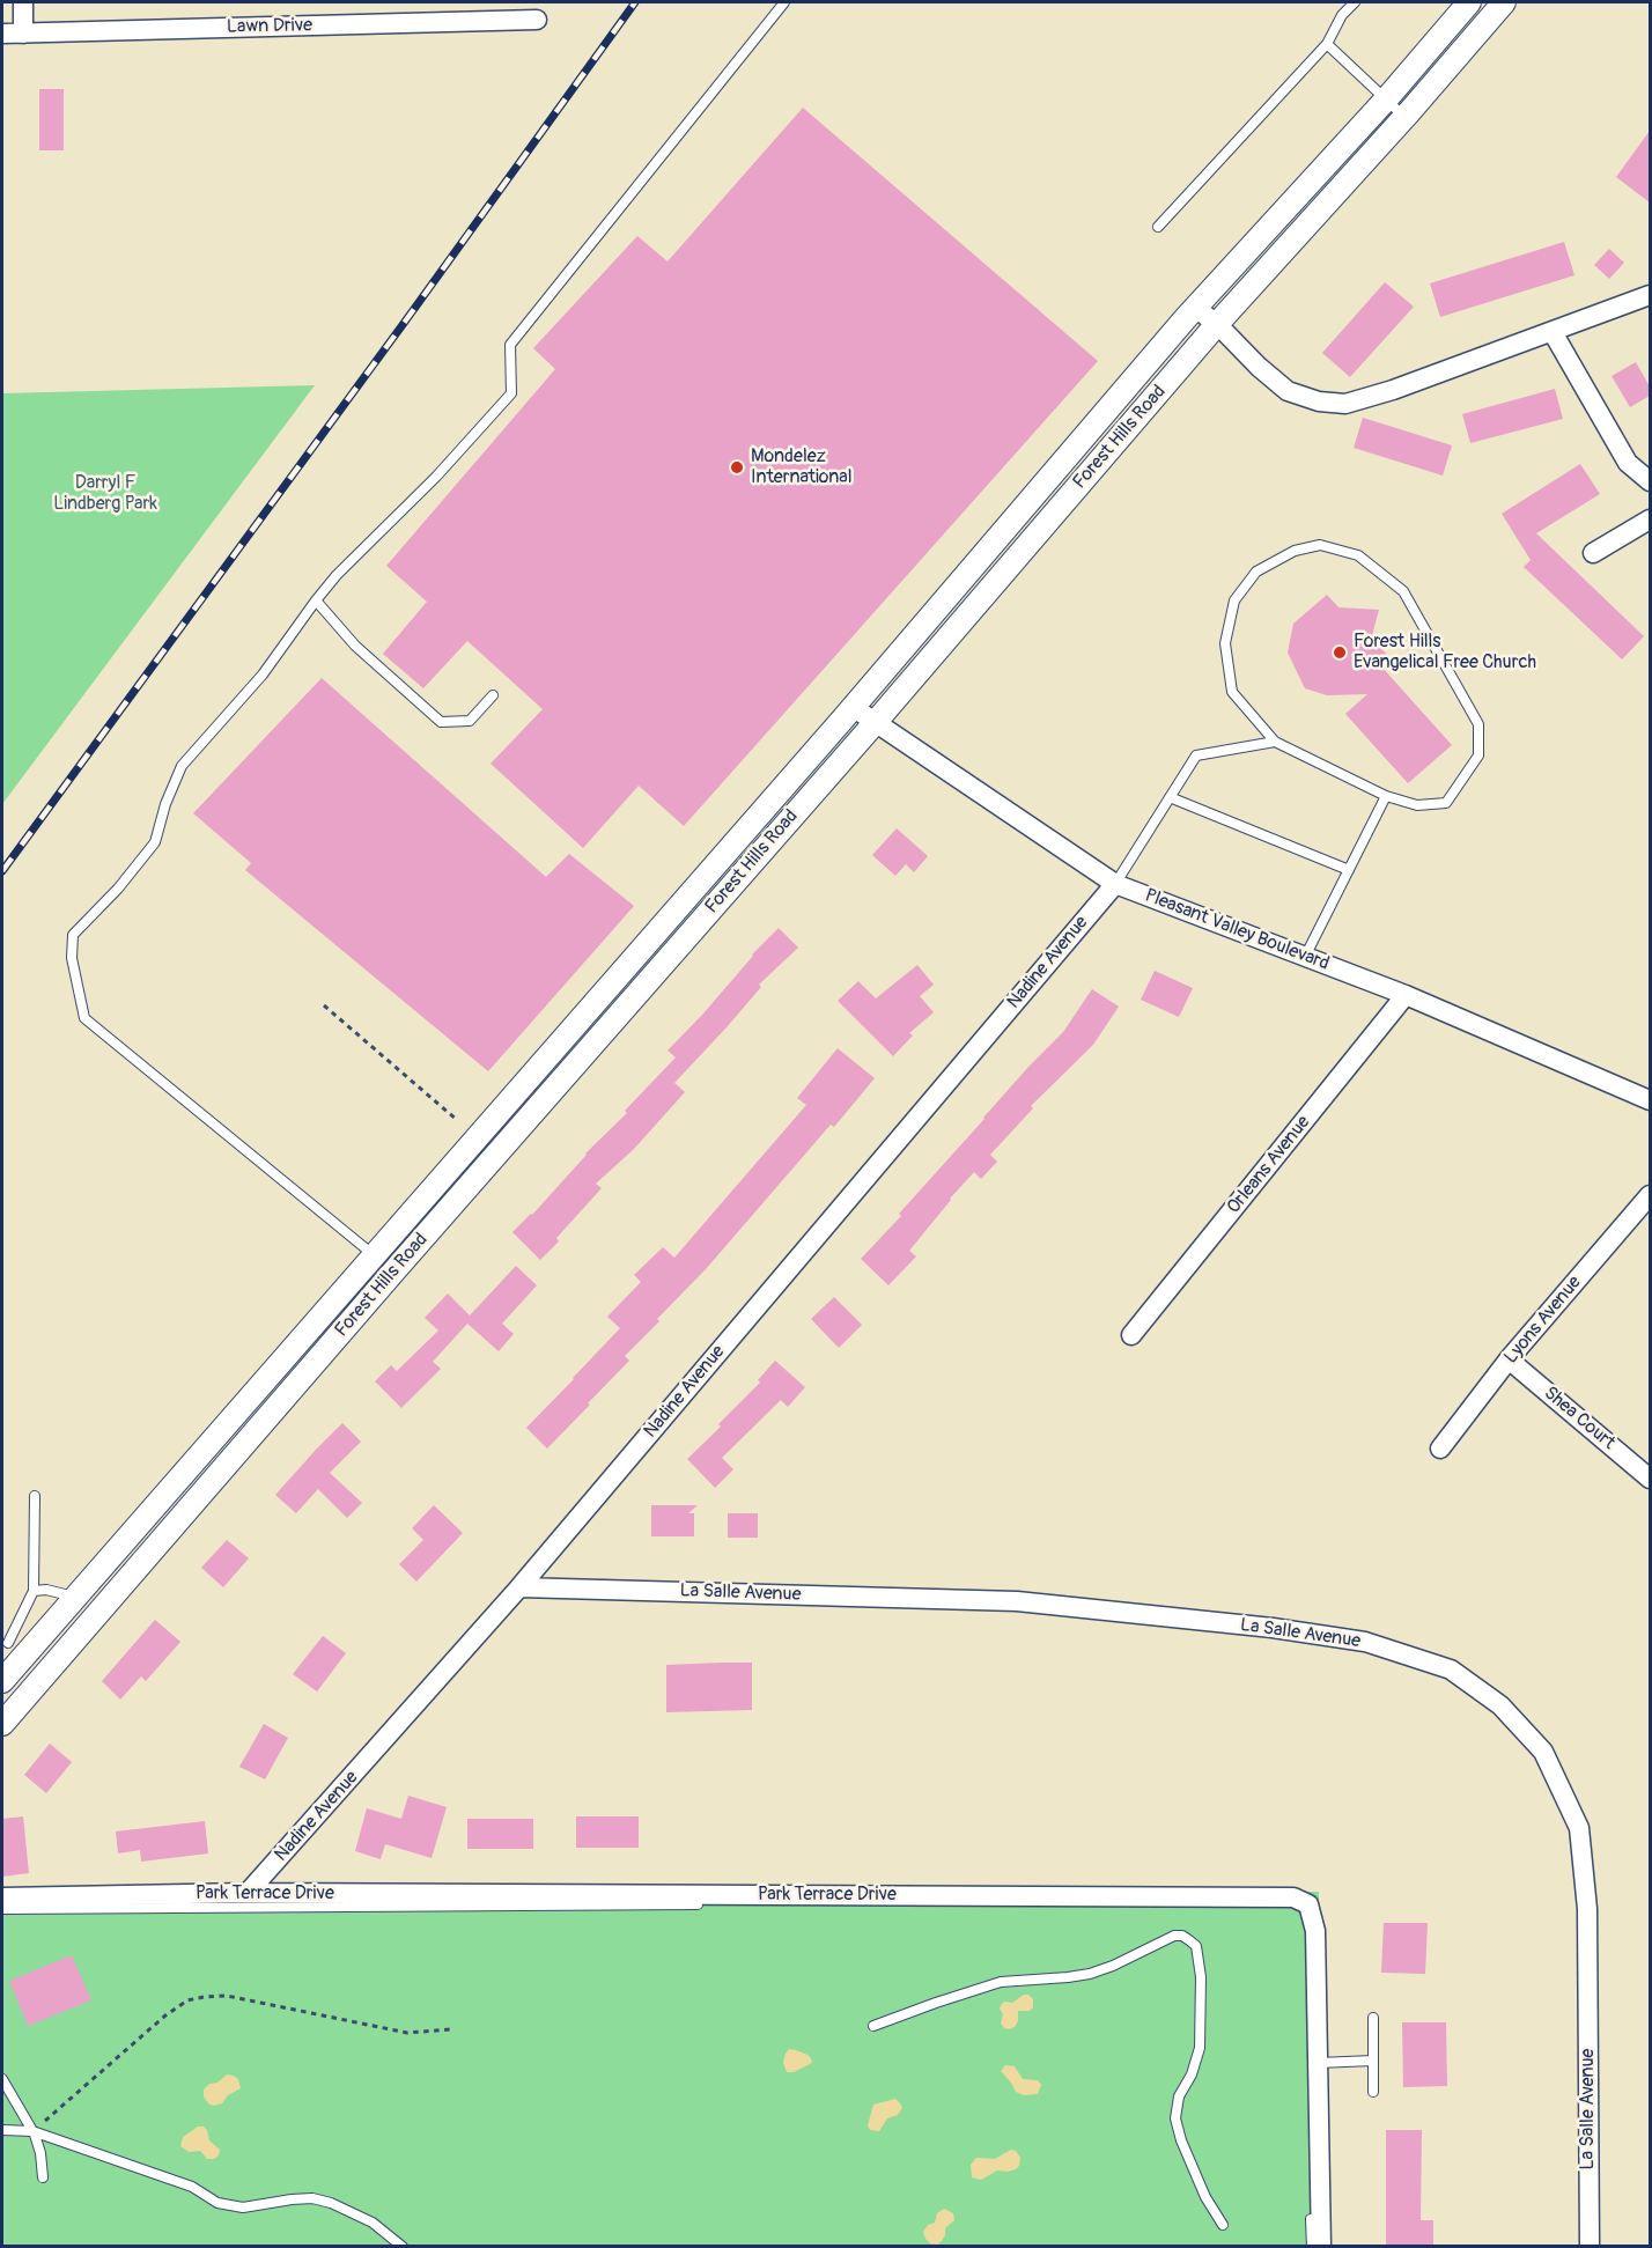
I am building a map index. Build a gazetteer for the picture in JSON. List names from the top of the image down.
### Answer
{
  "streets": {
    "street": [
      "Lawn Drive",
      "Forest Hills Road",
      "Pleasant Valley Boulevard",
      "Nadine Avenue",
      "Orleans Avenue",
      "Lyons Avenue",
      "Shea Court",
      "La Salle Avenue",
      "Park Terrace Drive"
    ]
  },
  "crossings": [
    ["Forest Hills Road", "Pleasant Valley Boulevard"],
    ["Pleasant Valley Boulevard", "Nadine Avenue"],
    ["Pleasant Valley Boulevard", "Orleans Avenue"],
    ["Nadine Avenue", "La Salle Avenue"],
    ["Nadine Avenue", "Park Terrace Drive"],
    ["Lyons Avenue", "Shea Court"]
  ],
  "parks": ["Darryl F Lindberg Park"],
  "places": ["Mondelez International", "Forest Hills Evangelical Free Church"]
}
